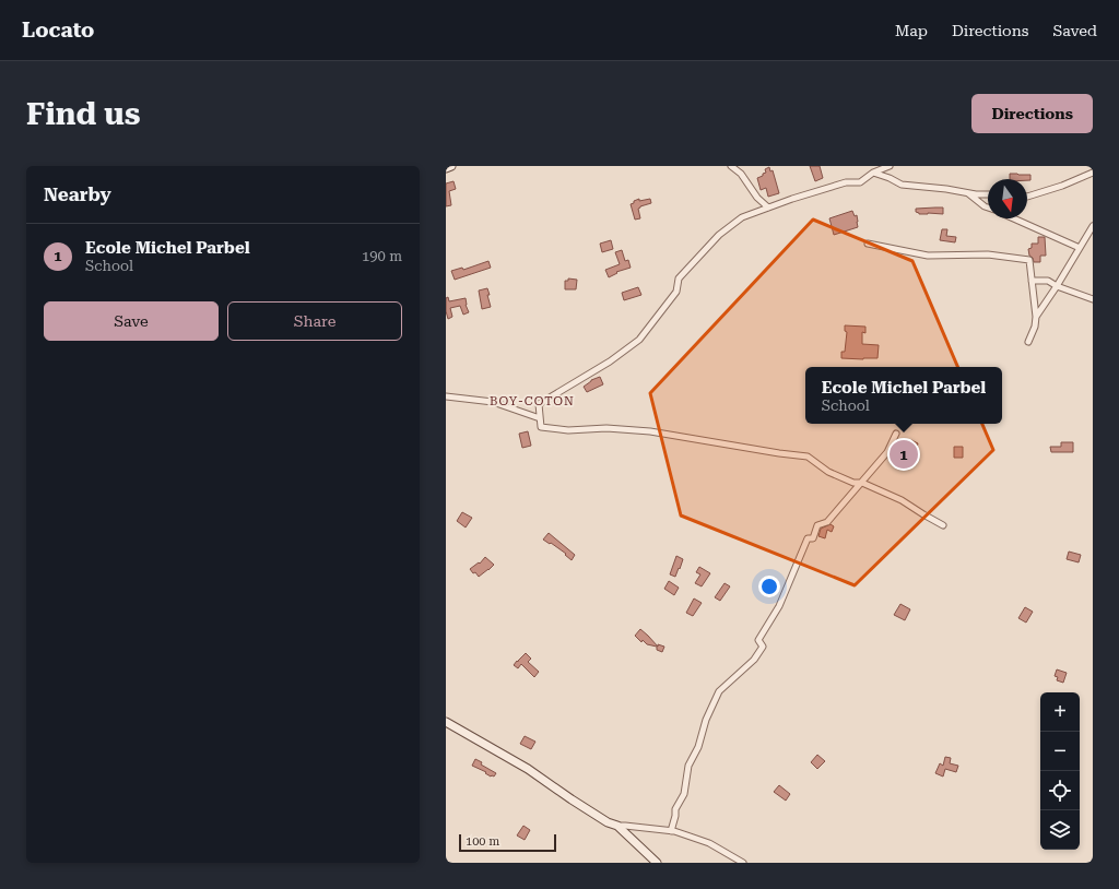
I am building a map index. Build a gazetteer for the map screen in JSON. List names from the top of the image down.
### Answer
{
  "districts": ["BOY-COTON"],
  "scale_bar": "100 m",
  "north": "bottom",
  "page": {
    "header": "Locato",
    "nav": ["Map", "Directions", "Saved"],
    "buttons": [
      "Directions",
      ["Save", "Share"]
    ],
    "title": "Find us",
    "heading": "Nearby",
    "list": [
      {
        "mark": "1",
        "name": "Ecole Michel Parbel",
        "note": "School",
        "value": "190 m"
      }
    ],
    "popup": ["Ecole Michel Parbel", "School"],
    "pins": "1",
    "map_buttons": ["+", "−"],
    "scale": "100 m"
  }
}
